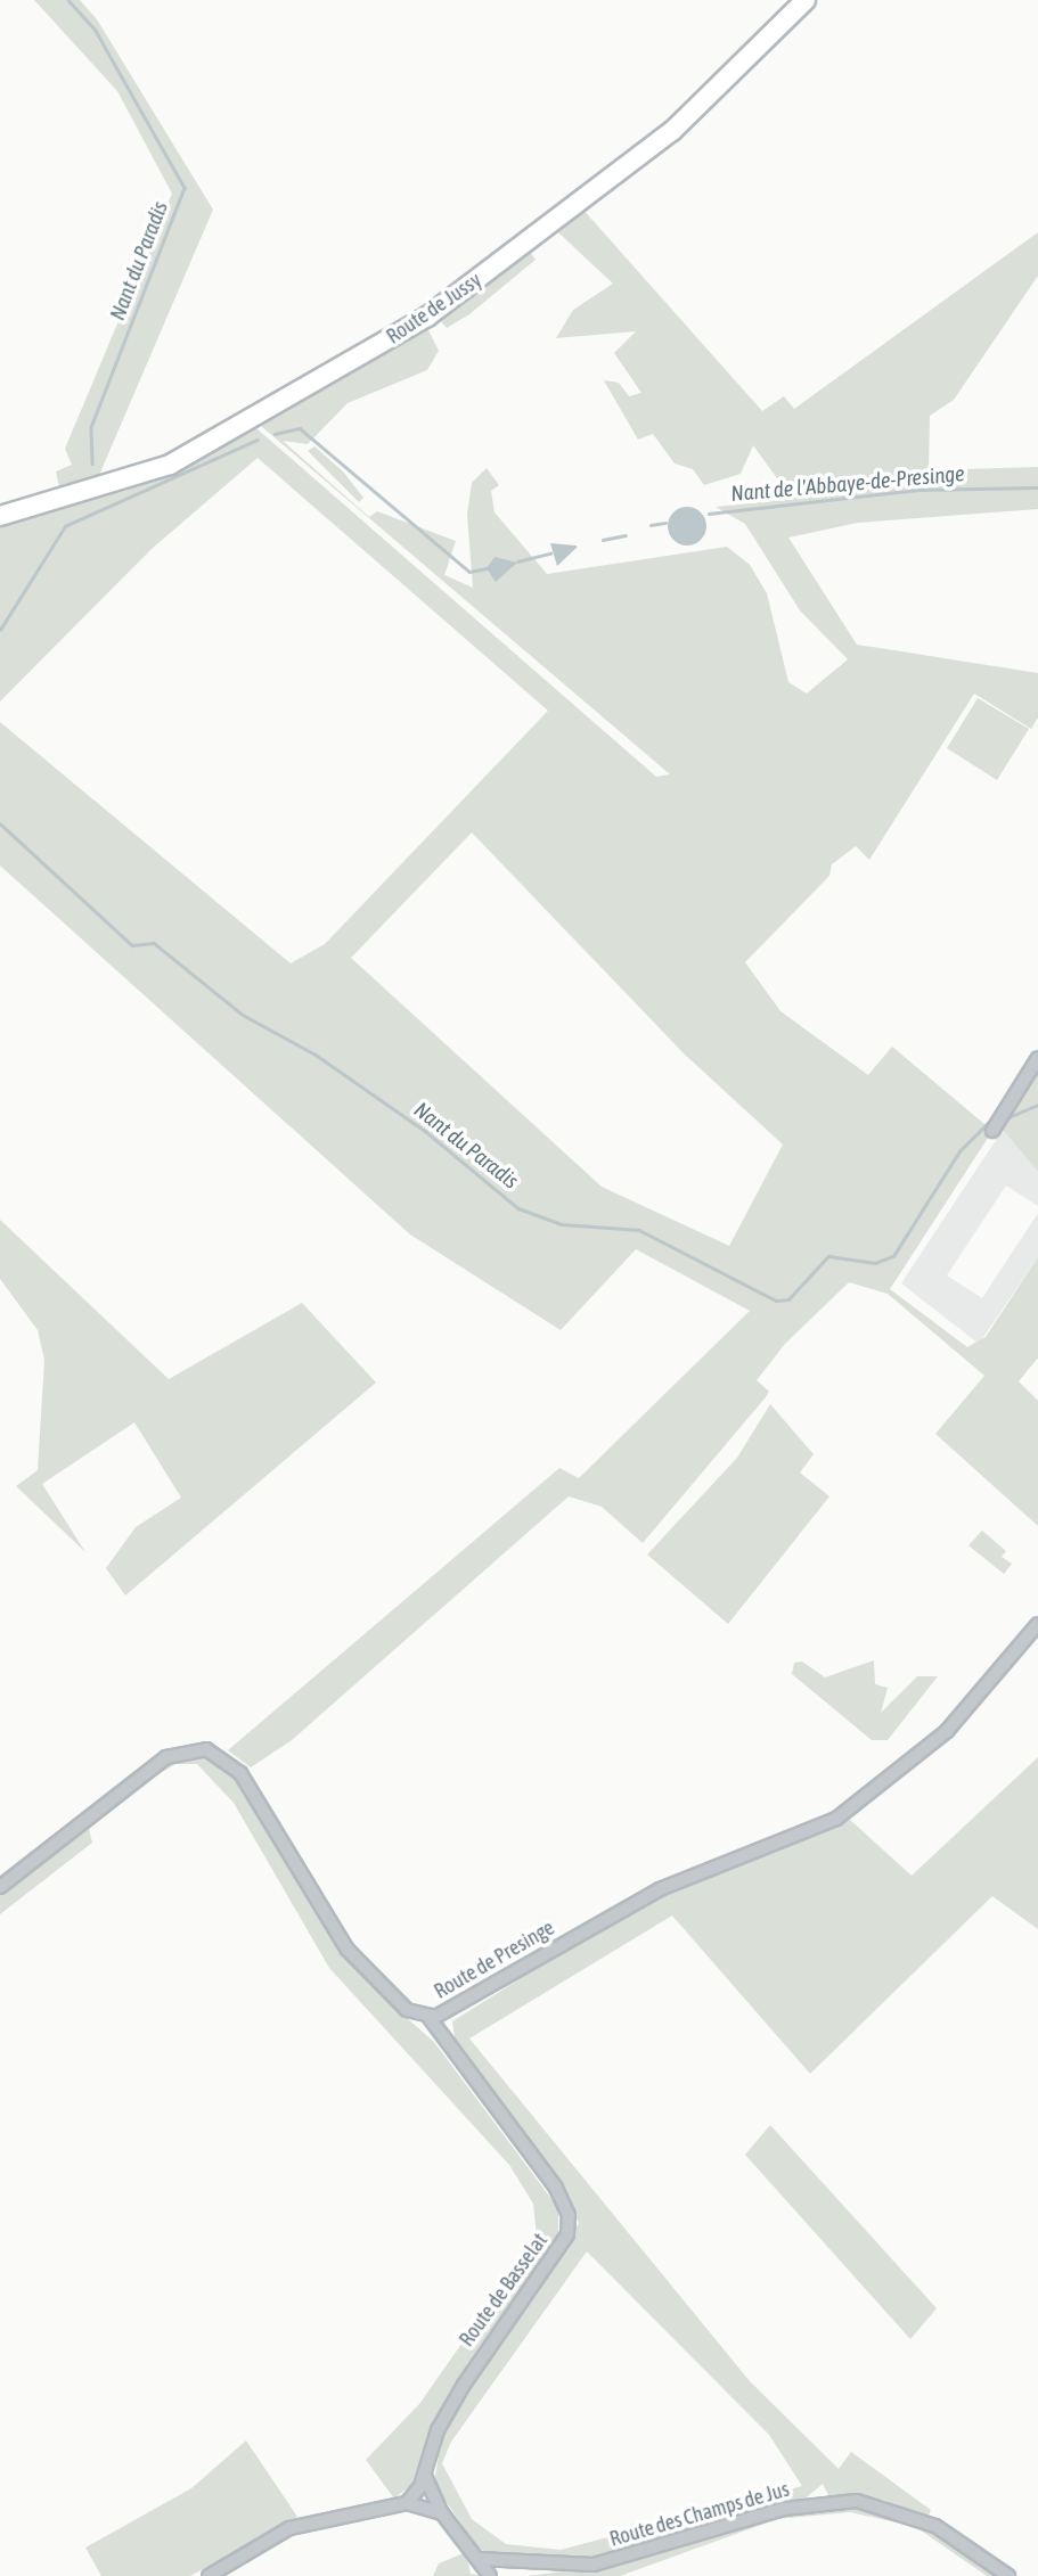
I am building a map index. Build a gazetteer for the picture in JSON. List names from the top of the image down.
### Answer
{
  "streets": {
    "main road": ["Route de Jussy"],
    "street": ["Route de Presinge", "Route de Basselat", "Route des Champs de Jus"]
  },
  "crossings": [
    ["Route de Presinge", "Route de Basselat"]
  ],
  "water": ["Nant du Paradis", "Nant de l'Abbaye-de-Presinge"]
}
